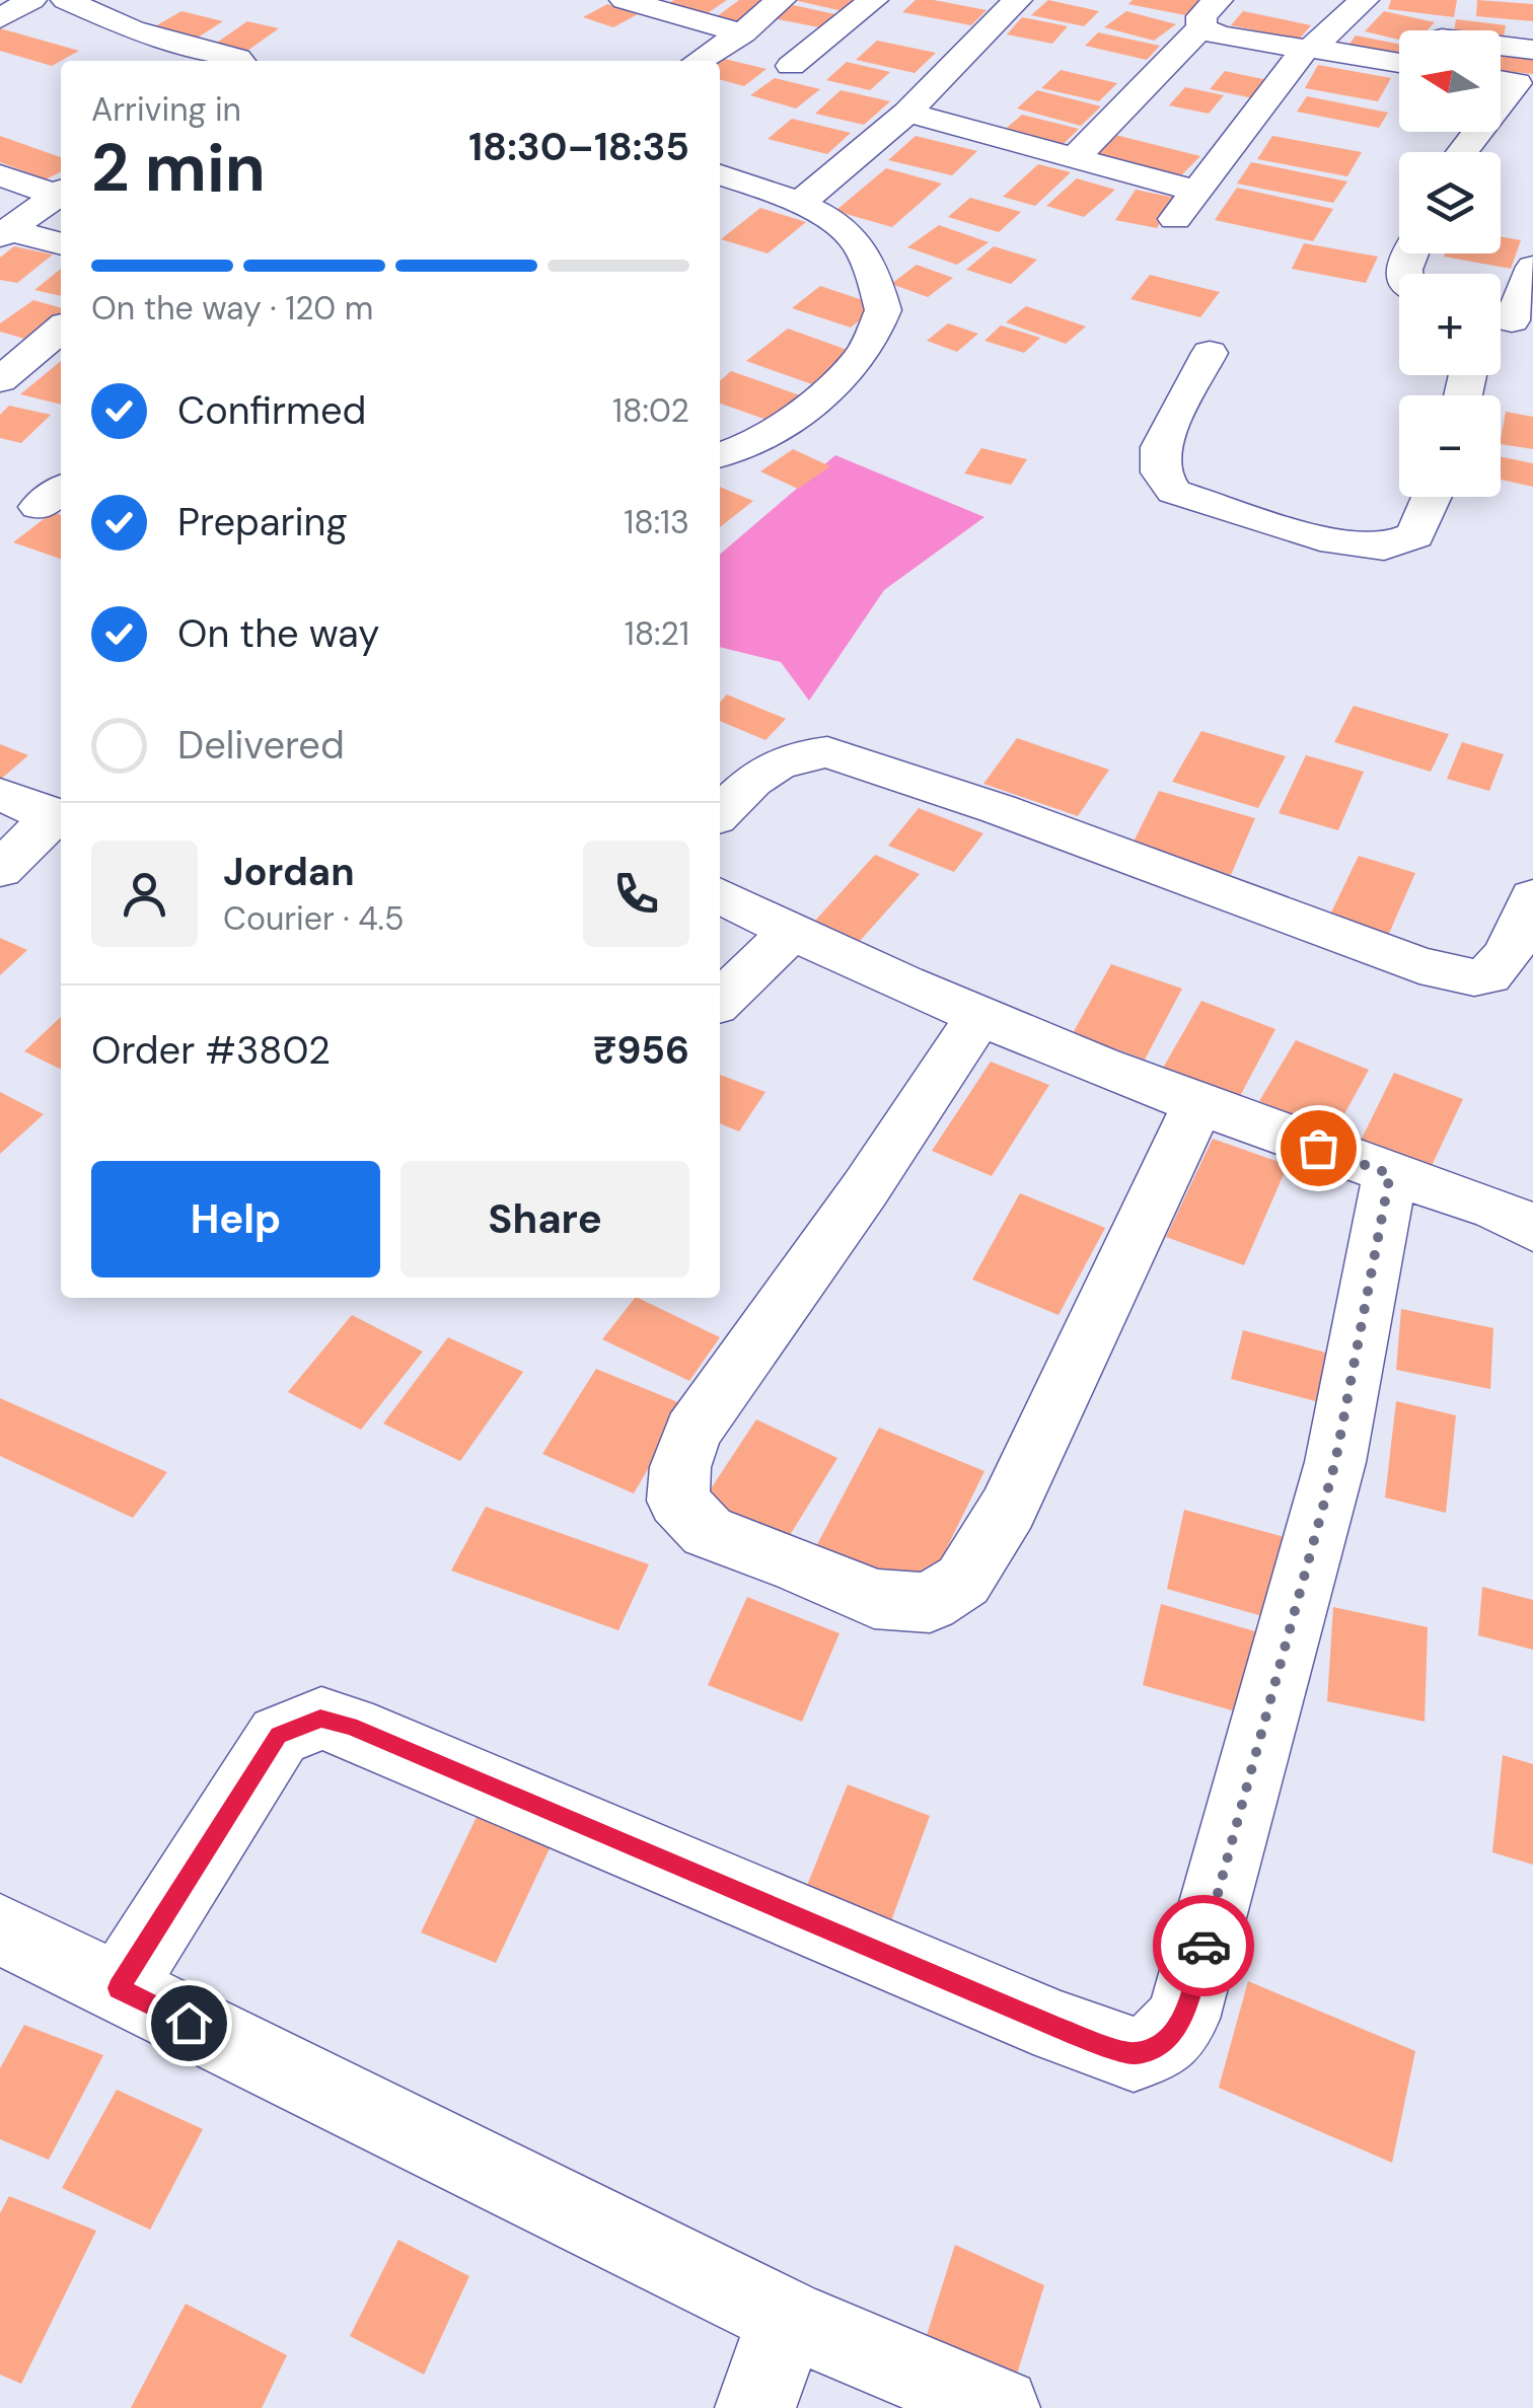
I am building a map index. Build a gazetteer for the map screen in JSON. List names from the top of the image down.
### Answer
{
  "north": "left",
  "page": {
    "map_buttons": ["+", "−"],
    "heading": ["2 min", "Arriving in", "18:30–18:35"],
    "panel": [
      "Jordan",
      "Courier · 4.5",
      "Order #3802",
      "₹956"
    ],
    "bar": "On the way · 120 m",
    "list": [
      ["Confirmed", "18:02"],
      ["Preparing", "18:13"],
      ["On the way", "18:21"],
      "Delivered"
    ],
    "buttons": ["Help", "Share"]
  }
}
